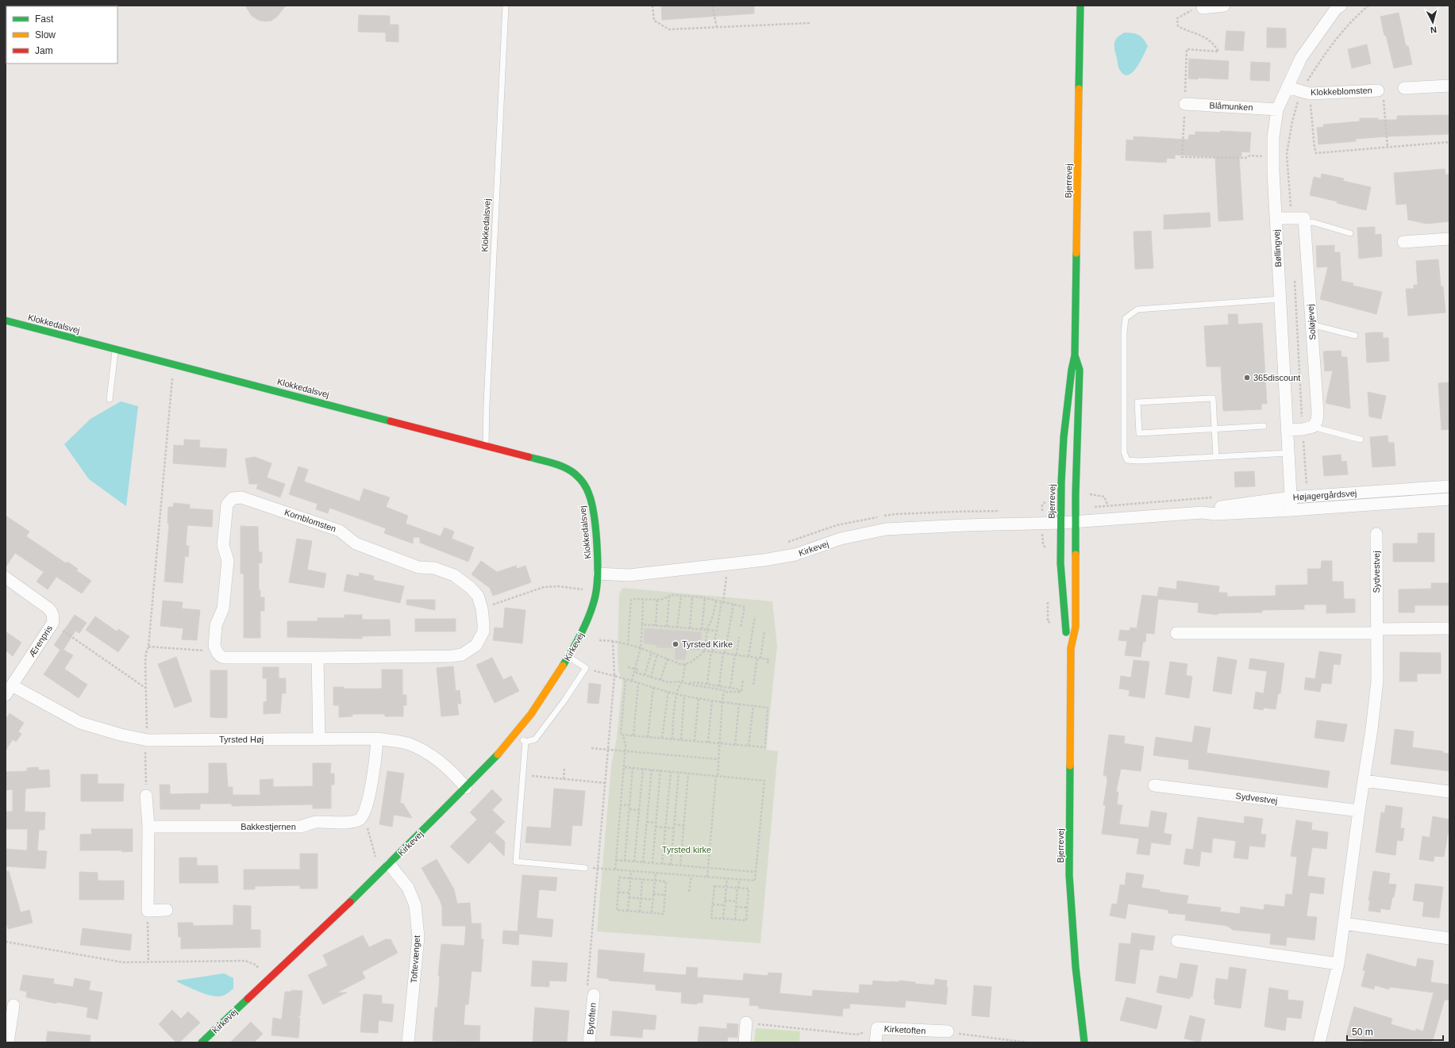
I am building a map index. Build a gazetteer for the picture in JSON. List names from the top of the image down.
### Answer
{
  "streets": {
    "street": [
      "Klokkeblomsten",
      "Blåmunken",
      "Bjerrevej",
      "Klokkedalsvej",
      "Bøllingvej",
      "Soløjevej",
      "Højagergårdsvej",
      "Kornblomsten",
      "Kirkevej",
      "Sydvestvej",
      "Ærenpris",
      "Tyrsted Høj",
      "Bakkestjernen",
      "Toftevænget",
      "Bytoften",
      "Kirketoften"
    ]
  },
  "crossings": [
    ["Klokkeblomsten", "Bøllingvej"],
    ["Blåmunken", "Bøllingvej"],
    ["Bjerrevej", "Højagergårdsvej"],
    ["Bjerrevej", "Kirkevej"],
    ["Klokkedalsvej", "Kirkevej"],
    ["Bøllingvej", "Højagergårdsvej"],
    ["Højagergårdsvej", "Kirkevej"],
    ["Kirkevej", "Tyrsted Høj"],
    ["Kirkevej", "Toftevænget"],
    ["Ærenpris", "Tyrsted Høj"]
  ],
  "parks": ["Tyrsted kirke"],
  "places": ["365discount", "Tyrsted Kirke"],
  "legend": ["Fast", "Slow", "Jam"],
  "scale_bar": "50 m",
  "north": "bottom"
}
